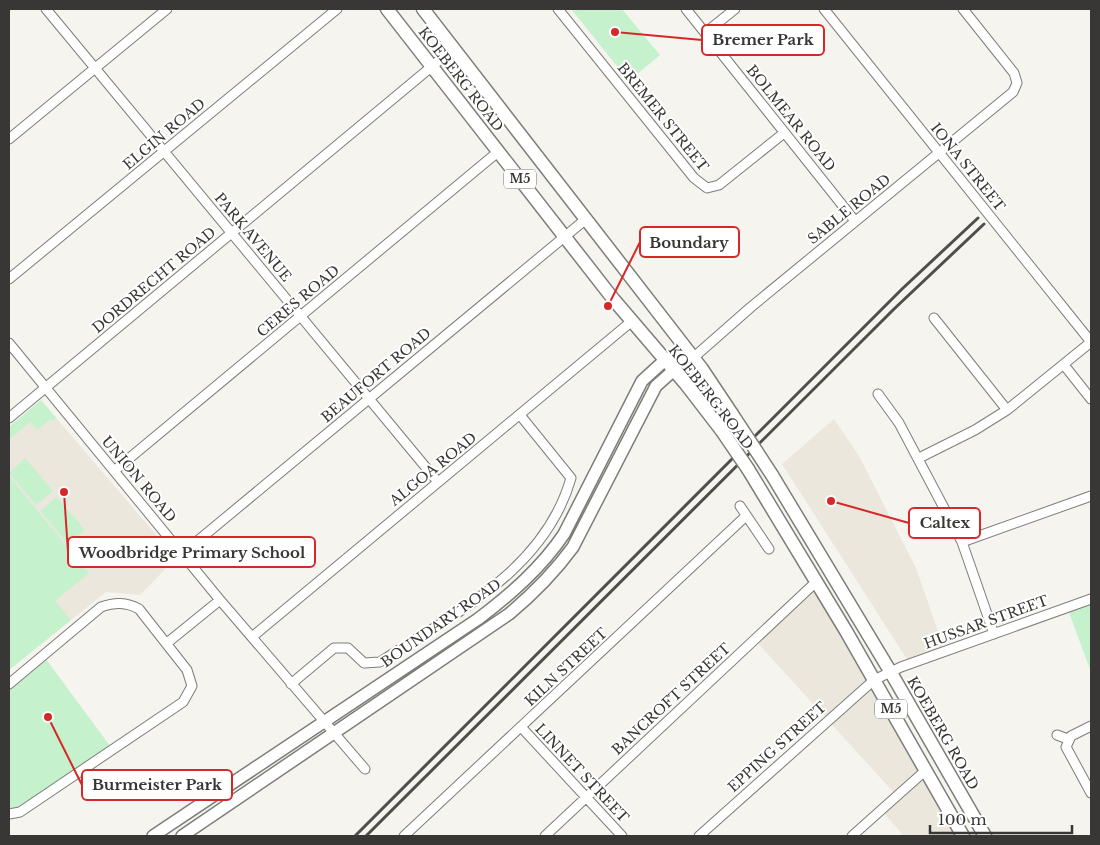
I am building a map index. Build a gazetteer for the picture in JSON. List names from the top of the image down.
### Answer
{
  "streets": {
    "main road": ["KOEBERG ROAD", "M5", "BOUNDARY ROAD"],
    "street": [
      "BREMER STREET",
      "BOLMEAR ROAD",
      "ELGIN ROAD",
      "IONA STREET",
      "SABLE ROAD",
      "PARK AVENUE",
      "DORDRECHT ROAD",
      "CERES ROAD",
      "BEAUFORT ROAD",
      "ALGOA ROAD",
      "UNION ROAD",
      "HUSSAR STREET",
      "KILN STREET",
      "BANCROFT STREET",
      "EPPING STREET",
      "LINNET STREET"
    ]
  },
  "crossings": [
    ["KOEBERG ROAD", "SABLE ROAD"],
    ["KOEBERG ROAD", "DORDRECHT ROAD"],
    ["KOEBERG ROAD", "CERES ROAD"],
    ["KOEBERG ROAD", "BEAUFORT ROAD"],
    ["KOEBERG ROAD", "ALGOA ROAD"],
    ["KOEBERG ROAD", "HUSSAR STREET"],
    ["KOEBERG ROAD", "BOUNDARY ROAD"],
    ["KOEBERG ROAD", "BANCROFT STREET"],
    ["KOEBERG ROAD", "EPPING STREET"],
    ["BREMER STREET", "BOLMEAR ROAD"],
    ["BOLMEAR ROAD", "SABLE ROAD"],
    ["ELGIN ROAD", "PARK AVENUE"],
    ["IONA STREET", "SABLE ROAD"],
    ["PARK AVENUE", "DORDRECHT ROAD"],
    ["PARK AVENUE", "CERES ROAD"],
    ["PARK AVENUE", "BEAUFORT ROAD"],
    ["PARK AVENUE", "ALGOA ROAD"],
    ["DORDRECHT ROAD", "UNION ROAD"],
    ["CERES ROAD", "UNION ROAD"],
    ["BEAUFORT ROAD", "UNION ROAD"],
    ["ALGOA ROAD", "UNION ROAD"],
    ["UNION ROAD", "BOUNDARY ROAD"],
    ["HUSSAR STREET", "EPPING STREET"],
    ["KILN STREET", "LINNET STREET"],
    ["BANCROFT STREET", "LINNET STREET"]
  ],
  "places": [
    "Bremer Park",
    "Boundary",
    "Woodbridge Primary School",
    "Caltex",
    "Burmeister Park"
  ],
  "scale_bar": "100 m"
}
